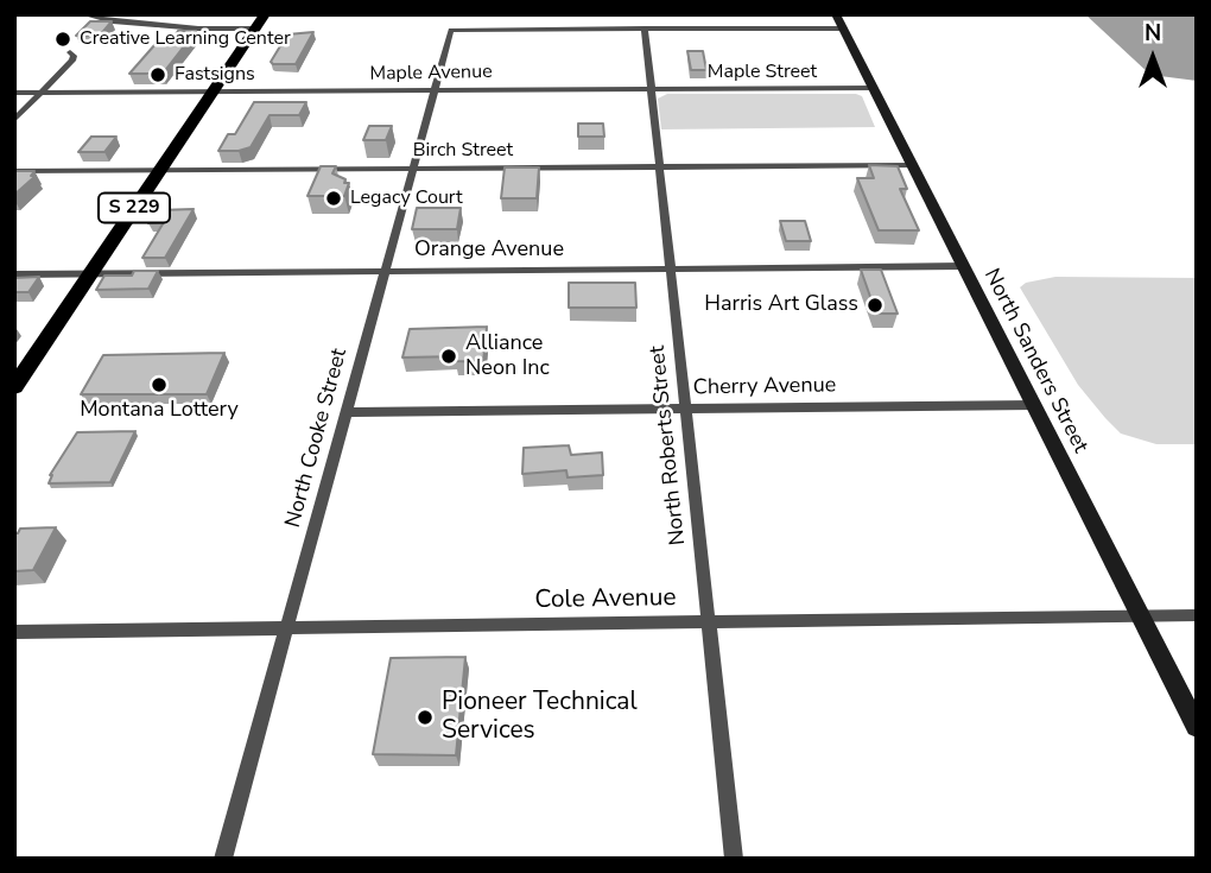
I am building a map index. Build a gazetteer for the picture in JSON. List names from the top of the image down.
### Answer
{
  "streets": {
    "main road": ["S 229"],
    "street": [
      "Maple Street",
      "Maple Avenue",
      "Birch Street",
      "Orange Avenue",
      "North Sanders Street",
      "Cherry Avenue",
      "North Cooke Street",
      "North Roberts Street",
      "Cole Avenue"
    ]
  },
  "crossings": [
    ["Maple Street", "Maple Avenue"],
    ["Maple Street", "North Sanders Street"],
    ["Maple Street", "North Roberts Street"],
    ["Maple Avenue", "S 229"],
    ["Maple Avenue", "North Cooke Street"],
    ["Maple Avenue", "North Roberts Street"],
    ["Birch Street", "S 229"],
    ["Birch Street", "North Sanders Street"],
    ["Birch Street", "North Cooke Street"],
    ["Birch Street", "North Roberts Street"],
    ["S 229", "Orange Avenue"],
    ["Orange Avenue", "North Sanders Street"],
    ["Orange Avenue", "North Cooke Street"],
    ["Orange Avenue", "North Roberts Street"],
    ["North Sanders Street", "Cherry Avenue"],
    ["North Sanders Street", "Cole Avenue"],
    ["Cherry Avenue", "North Cooke Street"],
    ["Cherry Avenue", "North Roberts Street"],
    ["North Cooke Street", "North Roberts Street"],
    ["North Cooke Street", "Cole Avenue"],
    ["North Roberts Street", "Cole Avenue"]
  ],
  "places": [
    "Creative Learning Center",
    "Fastsigns",
    "Legacy Court",
    "Harris Art Glass",
    "Alliance Neon Inc",
    "Montana Lottery",
    "Pioneer Technical Services"
  ],
  "north": "top"
}
